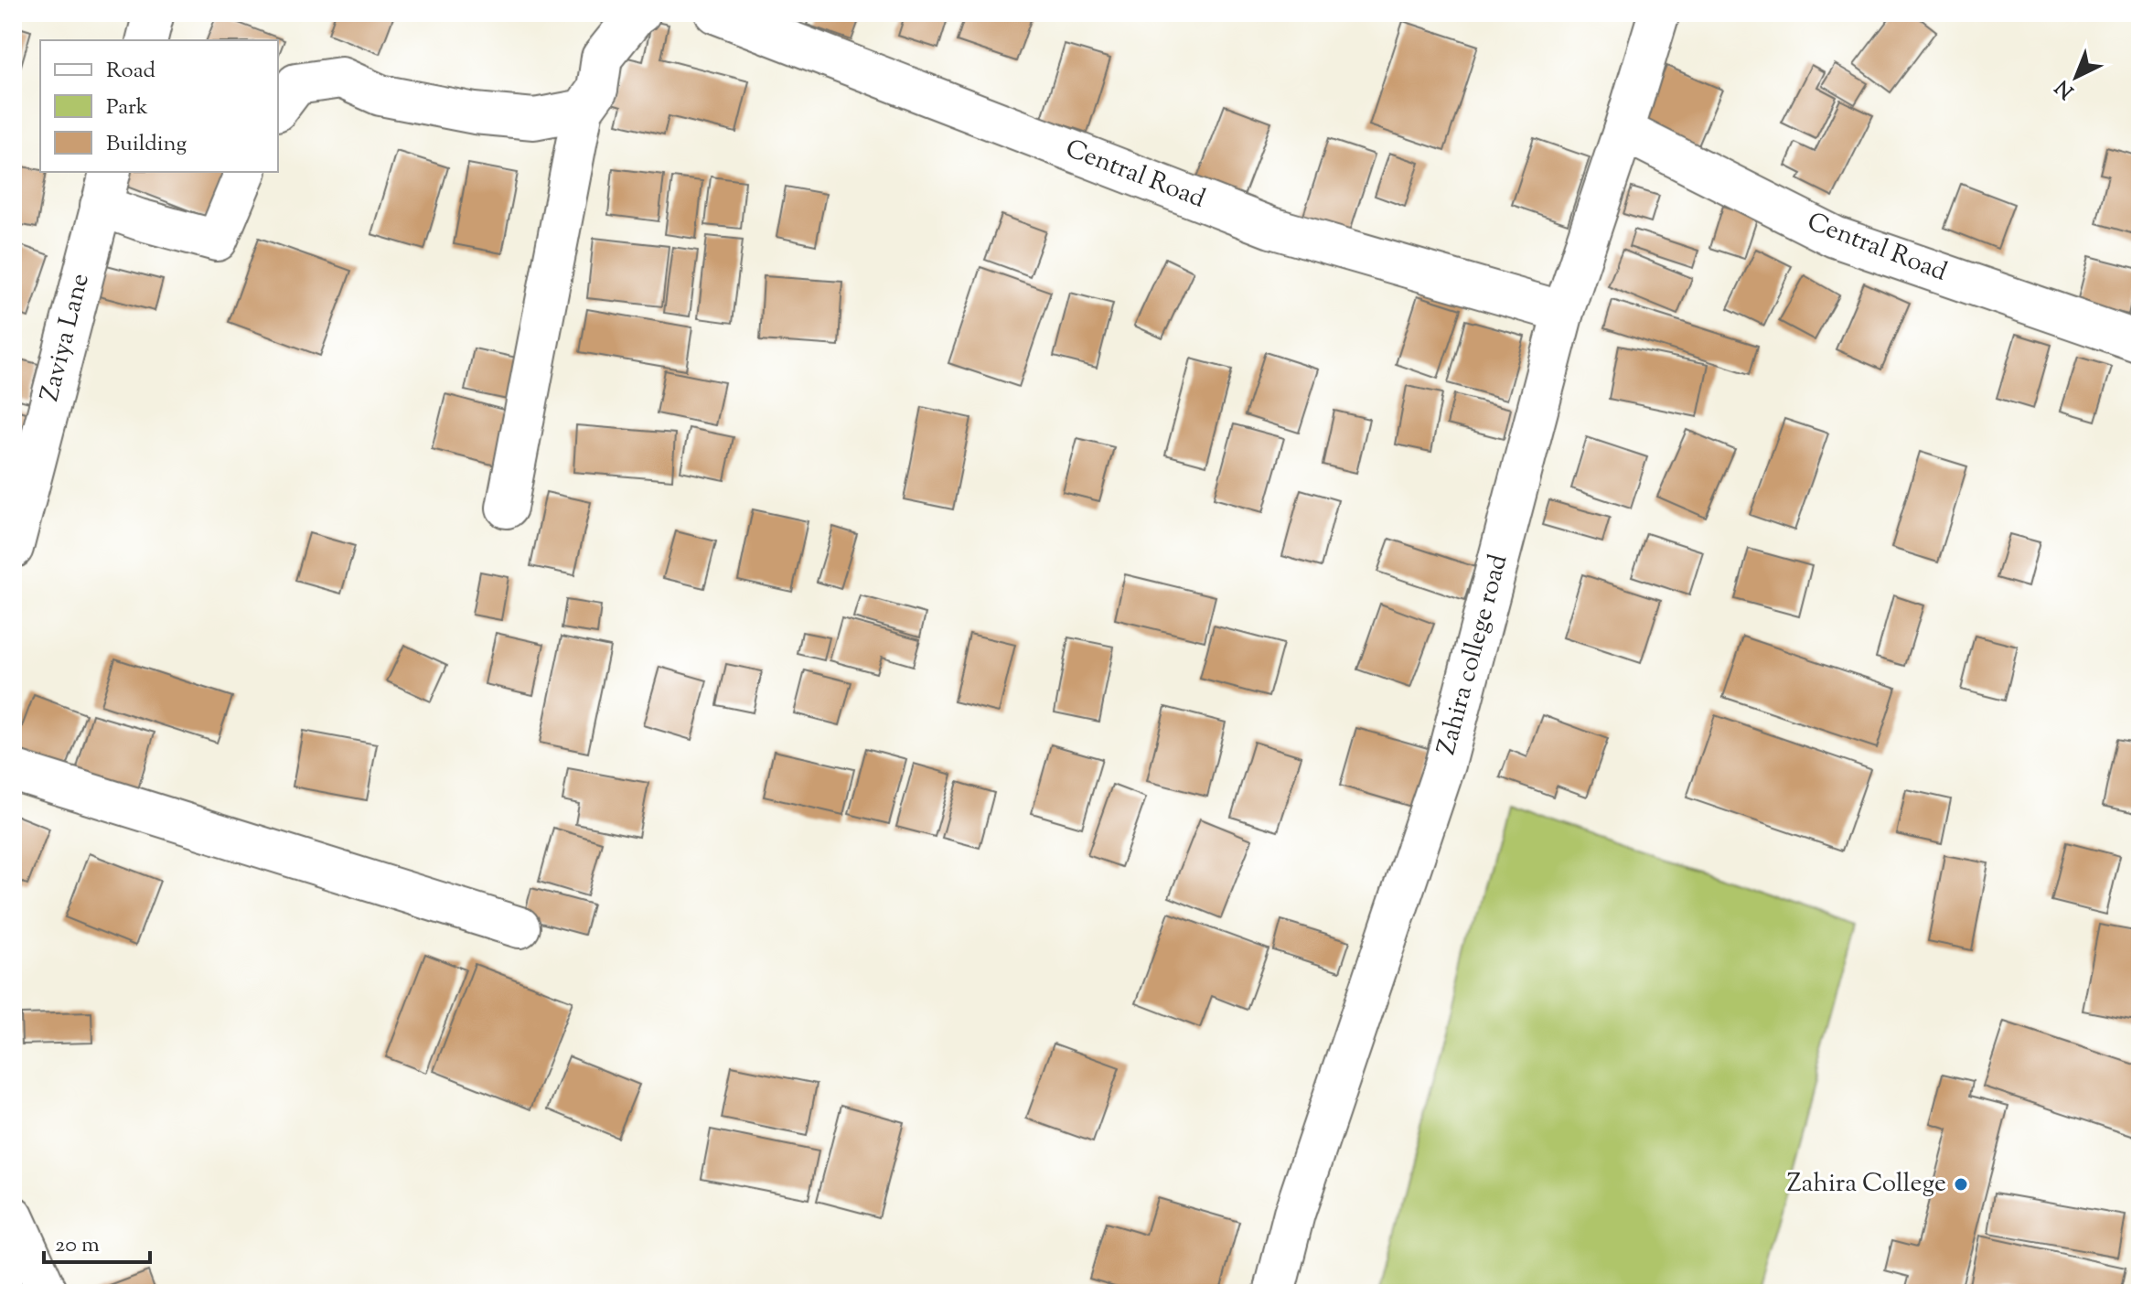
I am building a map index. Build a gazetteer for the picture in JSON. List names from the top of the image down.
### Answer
{
  "streets": {
    "street": ["Central Road", "Zaviya Lane", "Zahira college road"]
  },
  "crossings": [
    ["Central Road", "Zahira college road"]
  ],
  "places": ["Zahira College"],
  "legend": ["Road", "Park", "Building"],
  "scale_bar": "20 m",
  "north": "bottom left"
}
